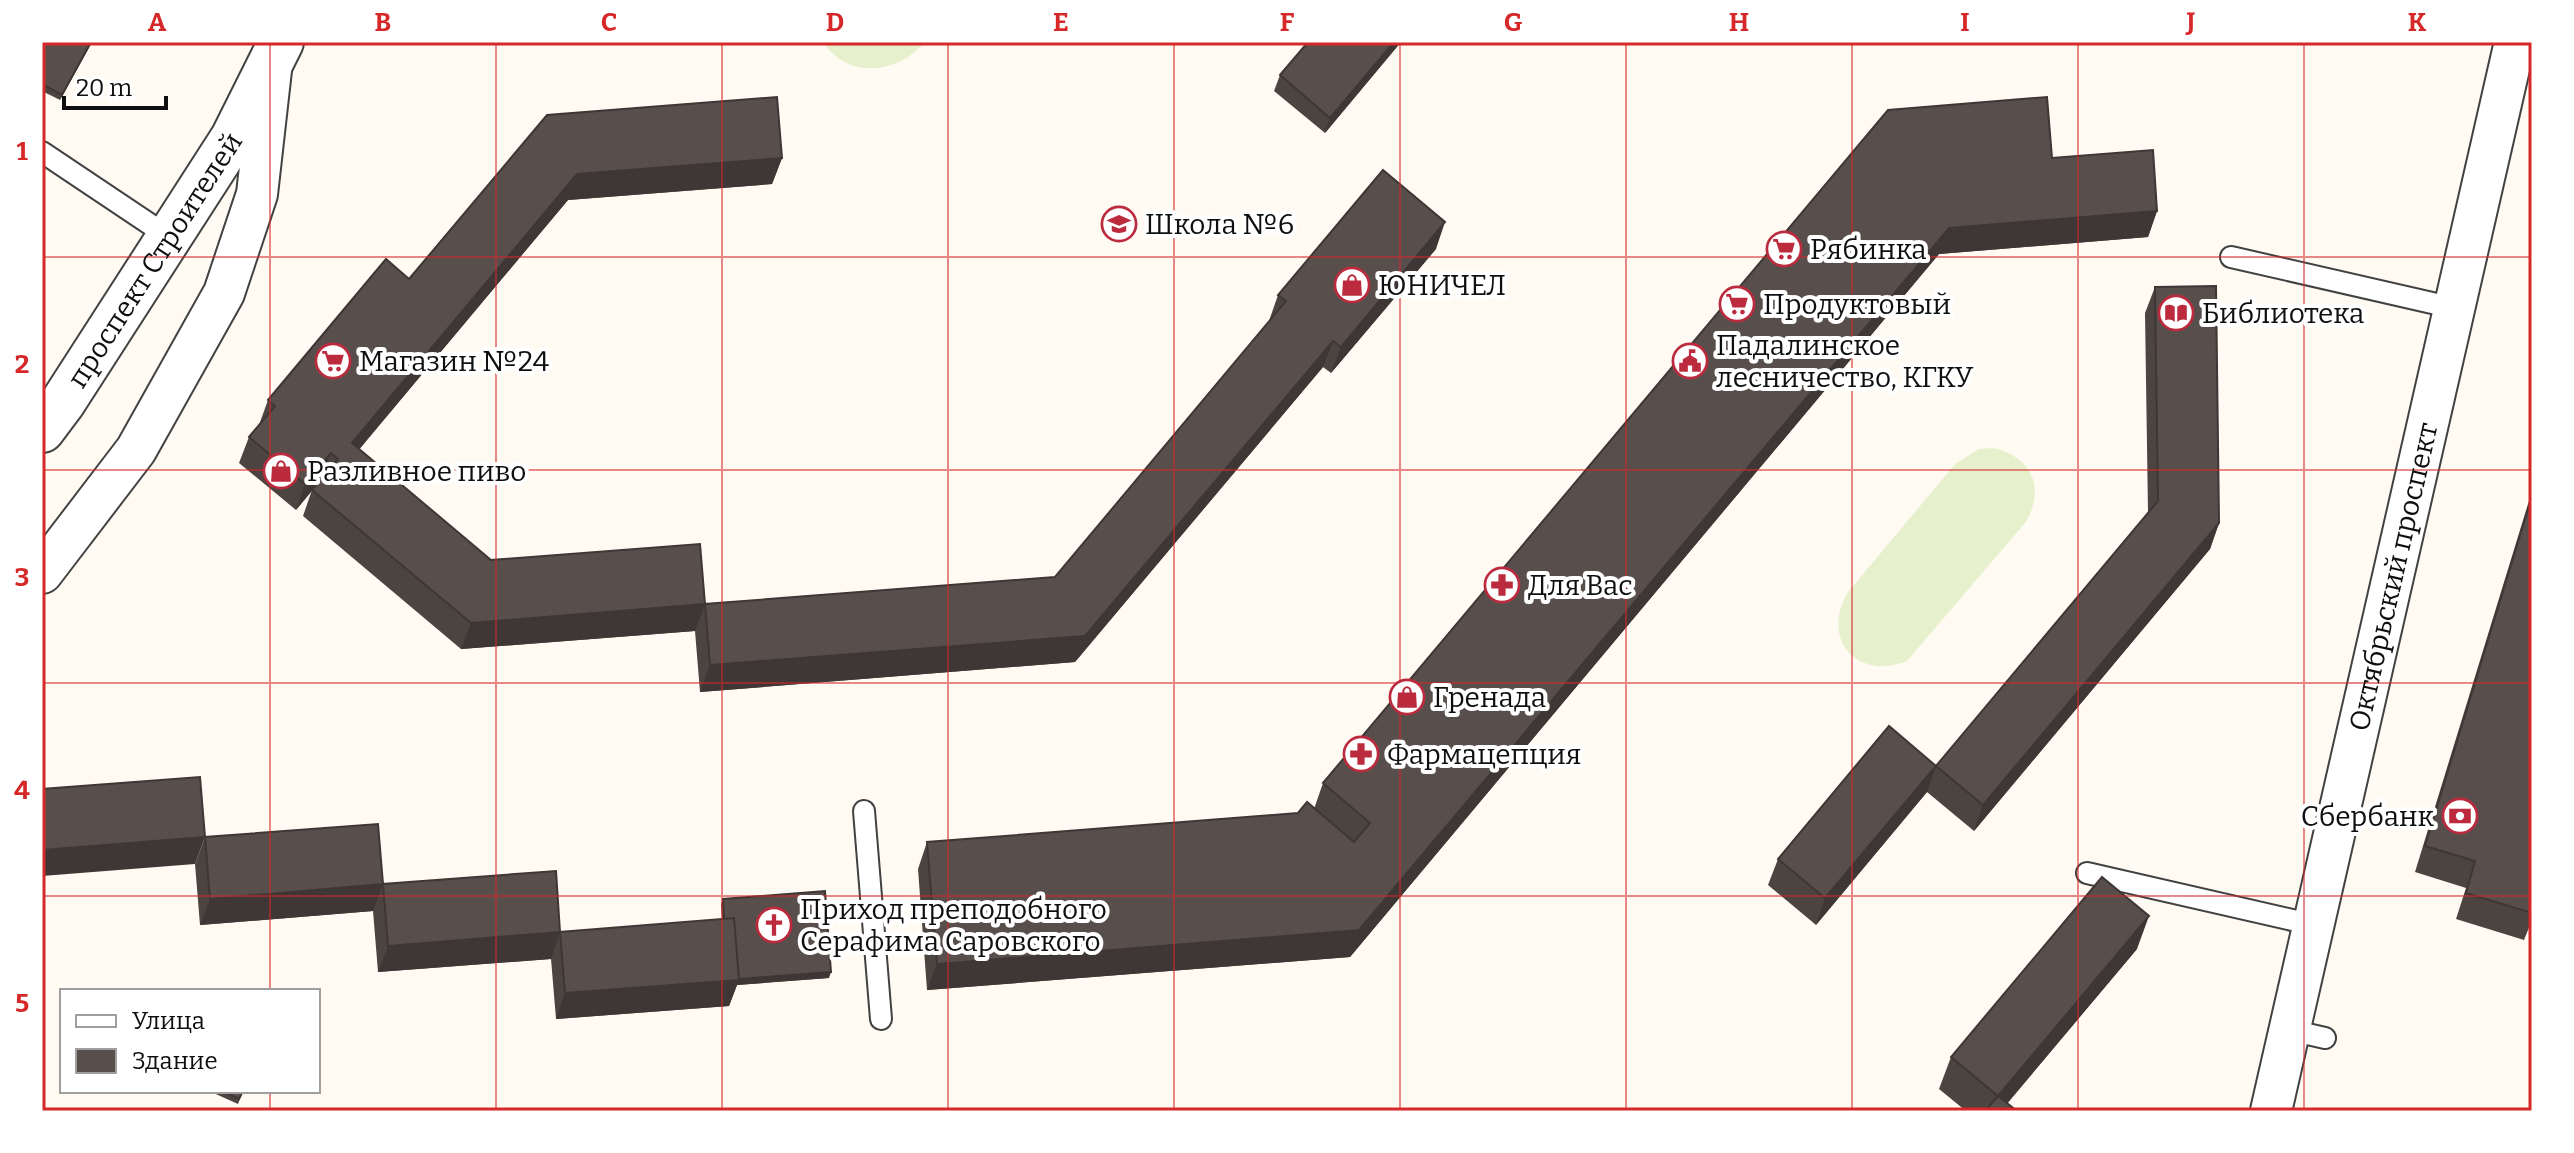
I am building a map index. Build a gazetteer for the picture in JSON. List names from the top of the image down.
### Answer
{
  "streets": {
    "street": ["проспект Строителей", "Октябрьский проспект"]
  },
  "places": {
    "school or university": ["Школа №6"],
    "supermarket": ["Рябинка", "Продуктовый", "Магазин №24"],
    "shop": ["ЮНИЧЕЛ", "Разливное пиво", "Гренада"],
    "library": ["Библиотека"],
    "public building": ["Падалинское лесничество, КГКУ"],
    "pharmacy": ["Для Вас", "Фармацепция"],
    "bank": ["Сбербанк"],
    "church": ["Приход преподобного Серафима Саровского"]
  },
  "legend": ["Улица", "Здание"],
  "scale_bar": "20 m",
  "grid": {
    "columns": [
      "A",
      "B",
      "C",
      "D",
      "E",
      "F",
      "G",
      "H",
      "I",
      "J",
      "K"
    ],
    "rows": [
      "1",
      "2",
      "3",
      "4",
      "5"
    ]
  }
}
